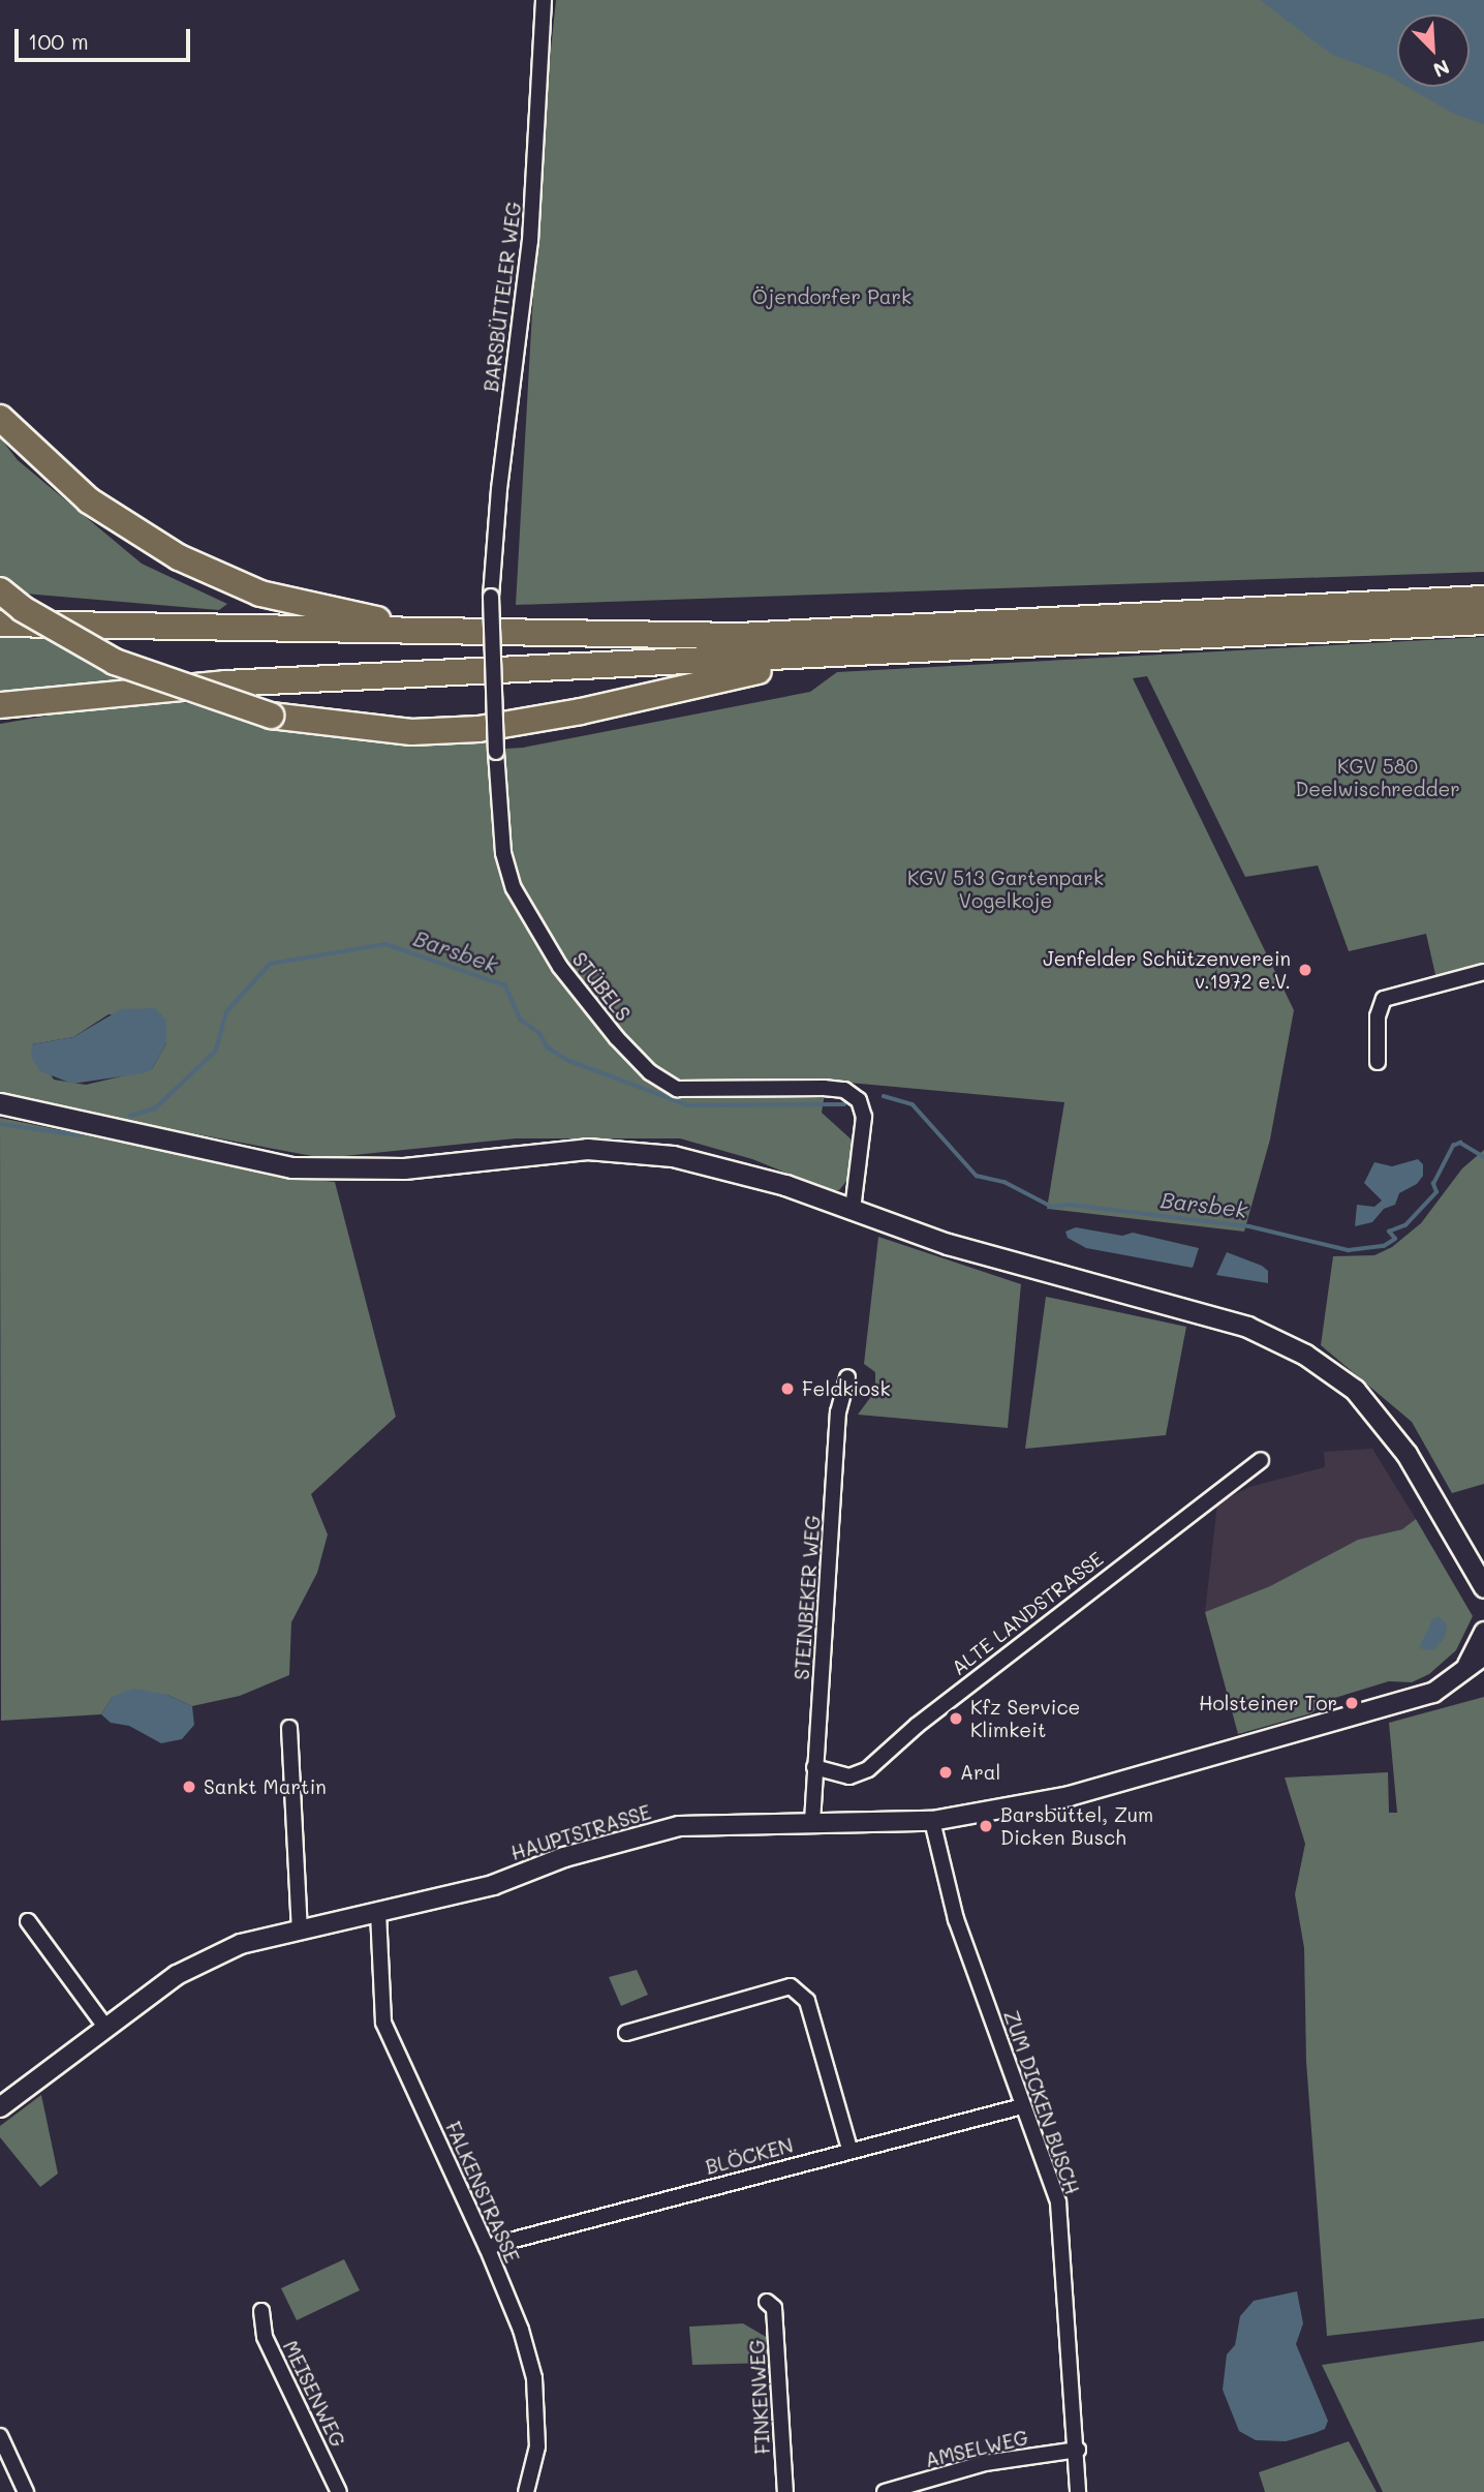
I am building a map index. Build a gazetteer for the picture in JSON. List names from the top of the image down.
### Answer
{
  "streets": {
    "street": [
      "BARSBÜTTELER WEG",
      "STÜBELS",
      "STEINBEKER WEG",
      "ALTE LANDSTRASSE",
      "HAUPTSTRASSE",
      "ZUM DICKEN BUSCH",
      "BLÖCKEN",
      "FALKENSTRASSE",
      "MEISENWEG",
      "FINKENWEG",
      "AMSELWEG"
    ]
  },
  "crossings": [
    ["BARSBÜTTELER WEG", "STÜBELS"],
    ["STEINBEKER WEG", "ALTE LANDSTRASSE"],
    ["STEINBEKER WEG", "HAUPTSTRASSE"],
    ["HAUPTSTRASSE", "ZUM DICKEN BUSCH"],
    ["HAUPTSTRASSE", "FALKENSTRASSE"],
    ["ZUM DICKEN BUSCH", "BLÖCKEN"],
    ["ZUM DICKEN BUSCH", "AMSELWEG"],
    ["BLÖCKEN", "FALKENSTRASSE"]
  ],
  "water": ["Barsbek"],
  "parks": ["Öjendorfer Park", "KGV 580 Deelwischredder", "KGV 513 Gartenpark Vogelkoje"],
  "places": [
    "Jenfelder Schützenverein v.1972 e.V.",
    "Feldkiosk",
    "Holsteiner Tor",
    "Kfz Service Klimkeit",
    "Aral",
    "Sankt Martin",
    "Barsbüttel, Zum Dicken Busch"
  ],
  "scale_bar": "100 m",
  "north": "bottom right"
}
